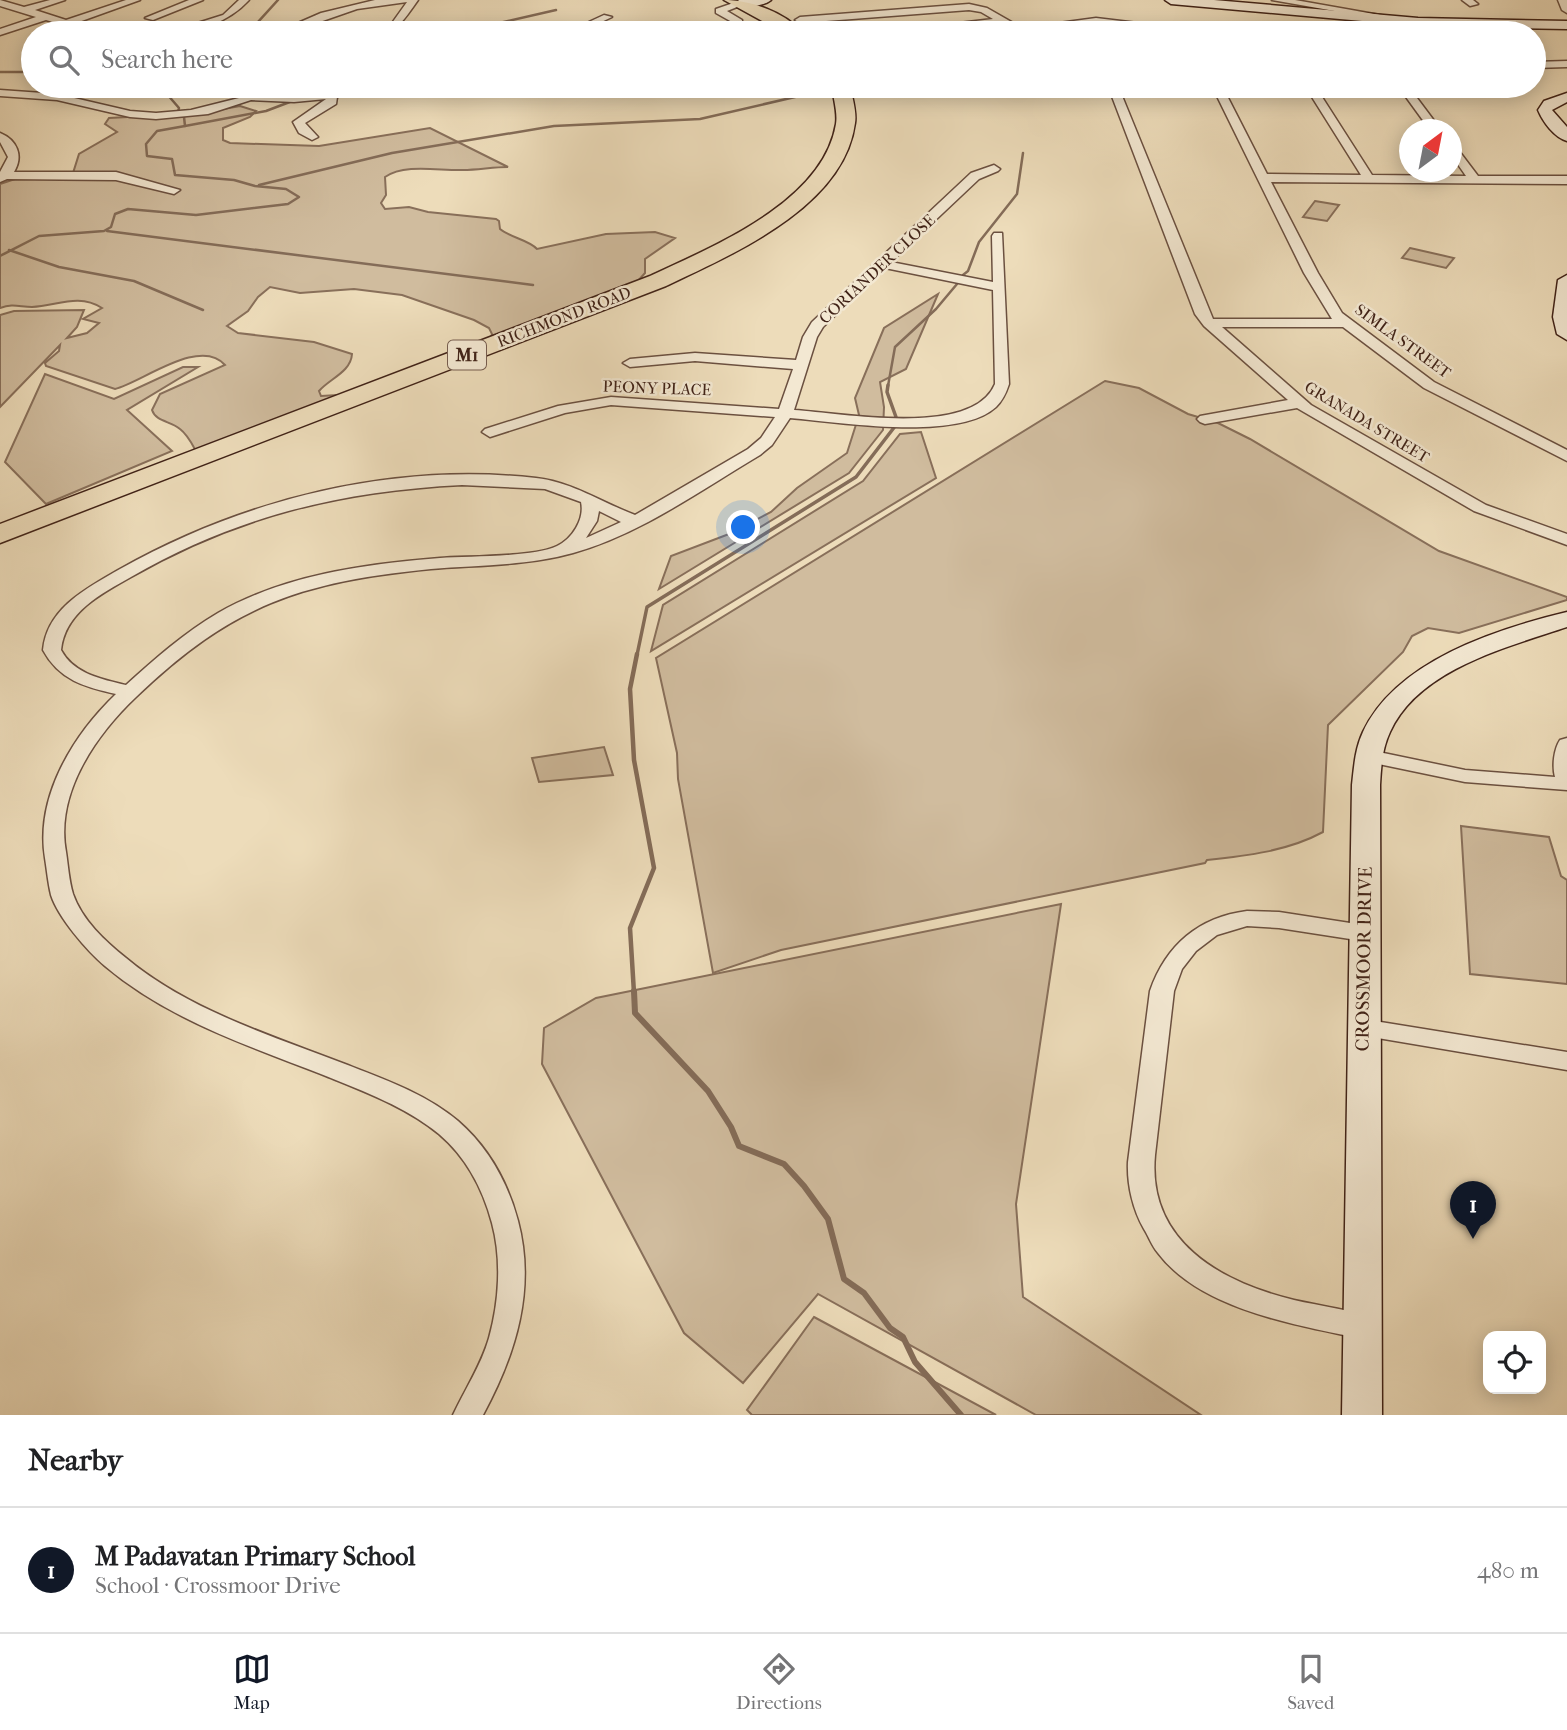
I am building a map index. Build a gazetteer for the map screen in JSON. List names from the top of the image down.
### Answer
{
  "streets": {
    "highway": ["RICHMOND ROAD", "M1"],
    "street": [
      "CORIANDER CLOSE",
      "SIMLA STREET",
      "PEONY PLACE",
      "GRANADA STREET",
      "CROSSMOOR DRIVE"
    ]
  },
  "crossings": [
    ["CORIANDER CLOSE", "PEONY PLACE"]
  ],
  "north": "top right",
  "page": {
    "search": "Search here",
    "pins": "1",
    "heading": "Nearby",
    "list": [
      {
        "mark": "1",
        "name": "M Padavatan Primary School",
        "note": "School · Crossmoor Drive",
        "value": "480 m"
      }
    ],
    "nav": ["Map", "Directions", "Saved"]
  }
}
